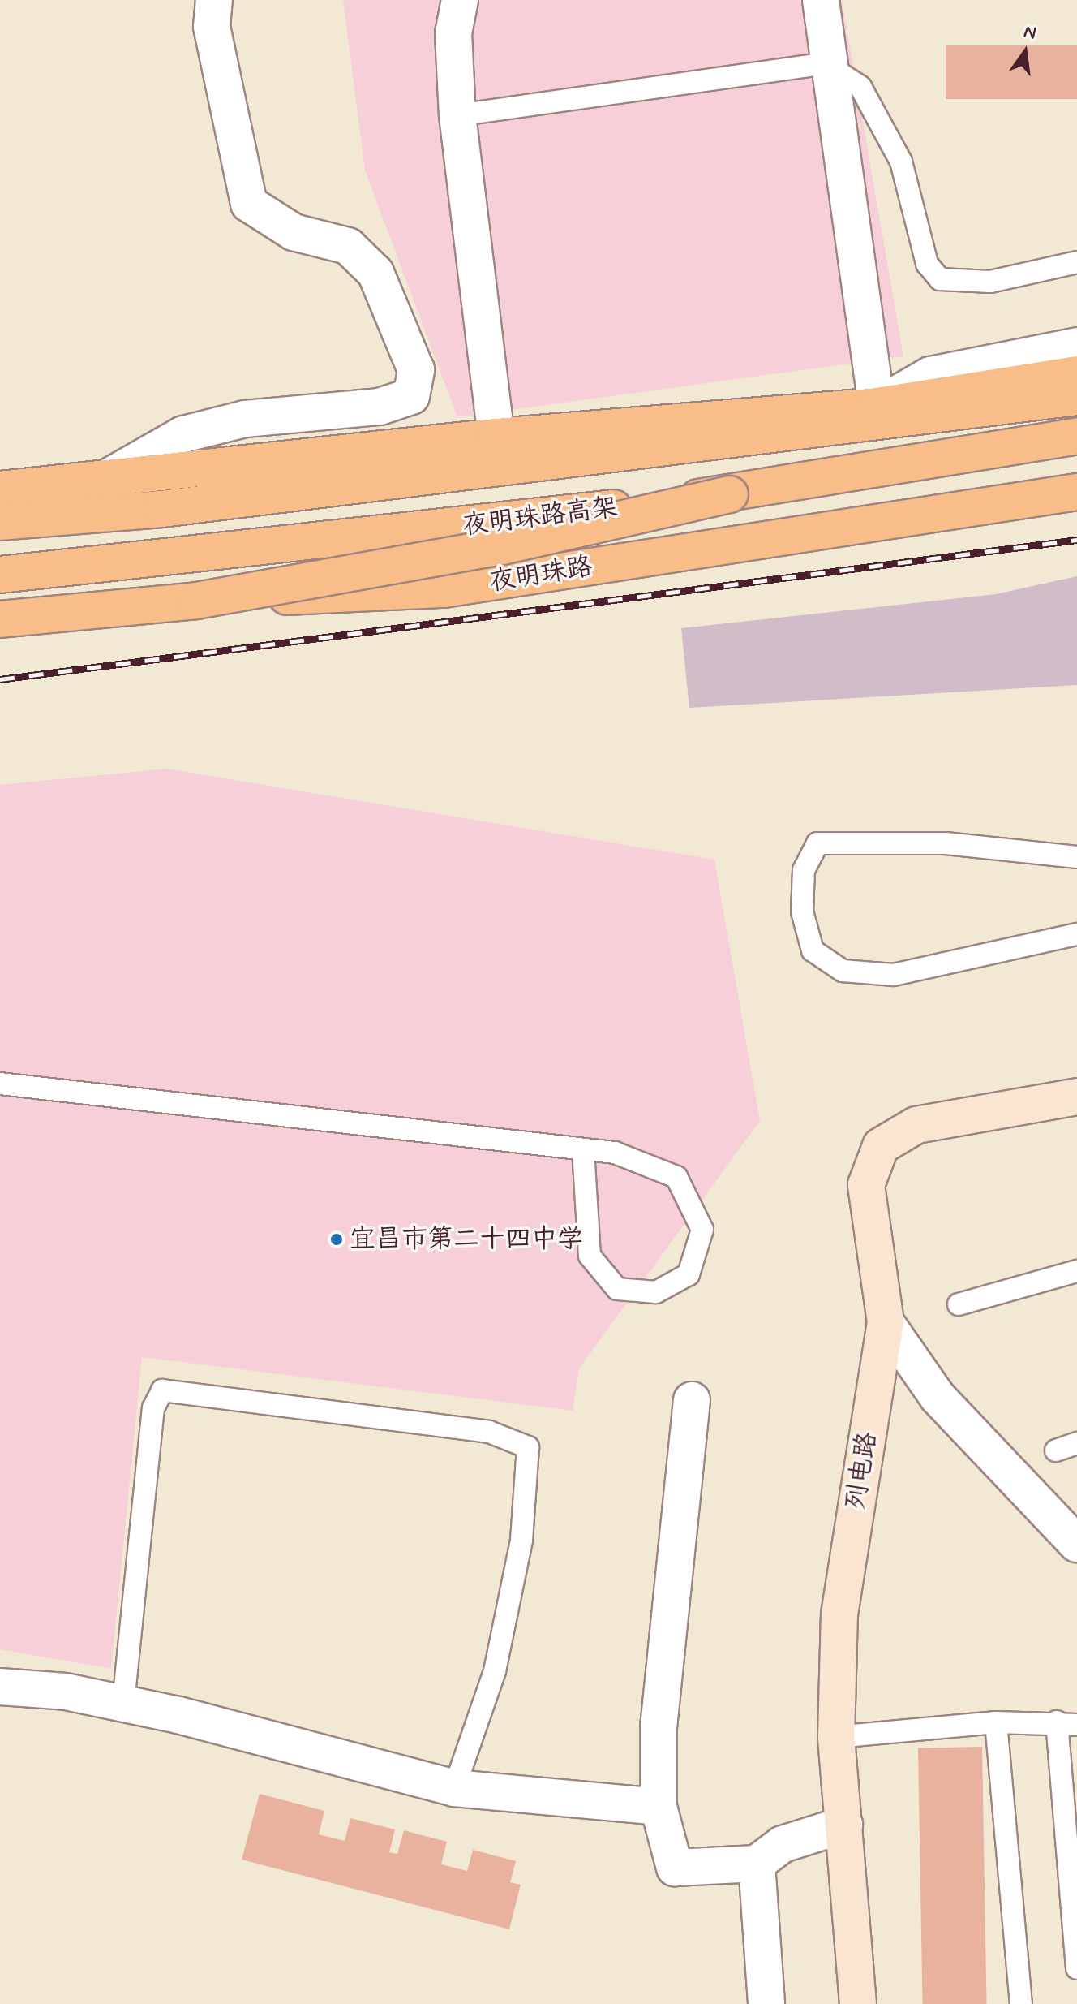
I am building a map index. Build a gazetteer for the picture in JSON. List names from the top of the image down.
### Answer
{
  "streets": {
    "main road": ["夜明珠路高架", "夜明珠路"],
    "street": ["列电路"]
  },
  "places": ["宜昌市第二十四中学"],
  "north": "top"
}
